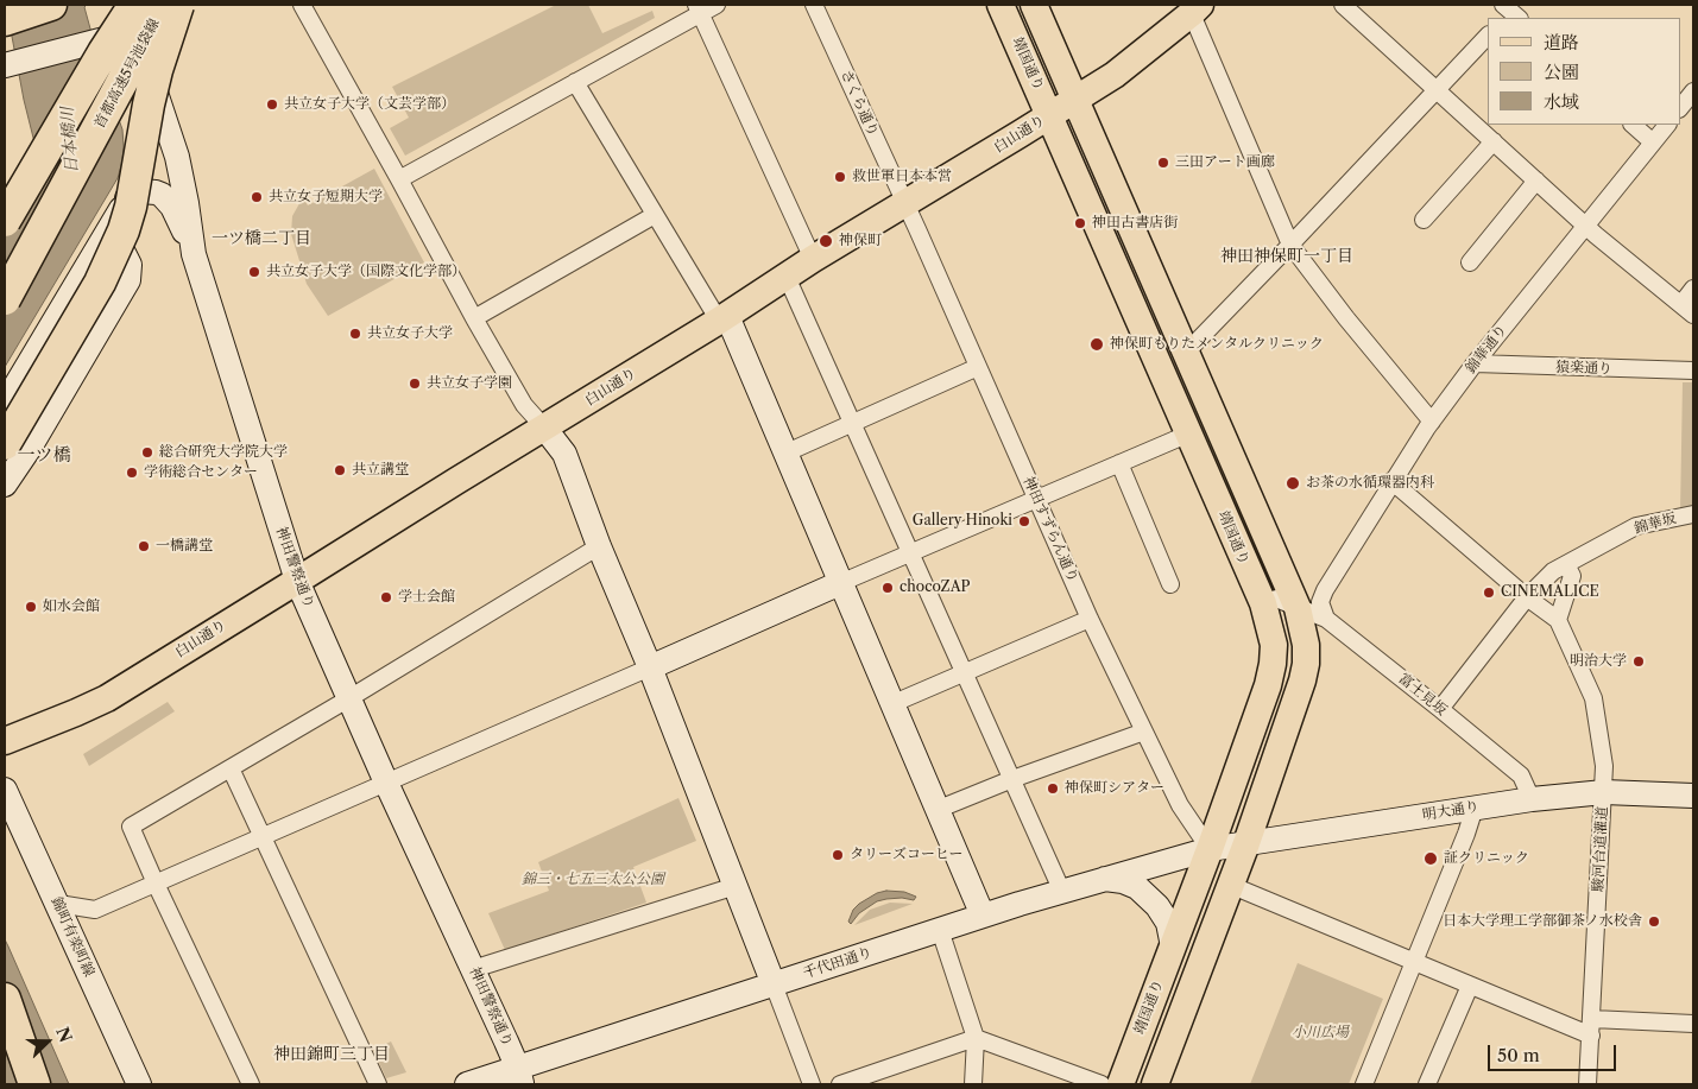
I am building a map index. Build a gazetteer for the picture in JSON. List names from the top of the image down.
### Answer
{
  "streets": {
    "highway": ["首都高速5号池袋線"],
    "main road": ["靖国通り", "白山通り"],
    "street": [
      "さくら通り",
      "錦華通り",
      "猿楽通り",
      "錦華坂",
      "神田すずらん通り",
      "神田警察通り",
      "富士見坂",
      "明大通り",
      "駿河台道灌道",
      "錦町有楽町線",
      "千代田通り"
    ]
  },
  "crossings": [
    ["靖国通り", "白山通り"],
    ["靖国通り", "錦華通り"],
    ["靖国通り", "神田すずらん通り"],
    ["靖国通り", "富士見坂"],
    ["靖国通り", "明大通り"],
    ["靖国通り", "千代田通り"],
    ["首都高速5号池袋線", "神田警察通り"],
    ["さくら通り", "白山通り"],
    ["さくら通り", "神田すずらん通り"],
    ["白山通り", "神田すずらん通り"],
    ["白山通り", "神田警察通り"],
    ["錦華通り", "猿楽通り"],
    ["錦華通り", "富士見坂"],
    ["錦華坂", "富士見坂"],
    ["神田すずらん通り", "明大通り"],
    ["神田すずらん通り", "千代田通り"],
    ["神田警察通り", "千代田通り"],
    ["富士見坂", "明大通り"],
    ["明大通り", "駿河台道灌道"],
    ["明大通り", "千代田通り"]
  ],
  "districts": [
    "一ツ橋二丁目",
    "神田神保町一丁目",
    "一ツ橋",
    "神田錦町三丁目"
  ],
  "water": ["日本橋川"],
  "parks": ["錦三・七五三太公公園", "小川広場"],
  "places": [
    "共立女子大学（文芸学部）",
    "三田アート画廊",
    "救世軍日本本営",
    "共立女子短期大学",
    "神田古書店街",
    "神保町",
    "共立女子大学（国際文化学部）",
    "共立女子大学",
    "神保町もりたメンタルクリニック",
    "共立女子学園",
    "総合研究大学院大学",
    "共立講堂",
    "学術総合センター",
    "お茶の水循環器内科",
    "Gallery Hinoki",
    "一橋講堂",
    "chocoZAP",
    "CINEMALICE",
    "学士会館",
    "如水会館",
    "明治大学",
    "神保町シアター",
    "タリーズコーヒー",
    "証クリニック",
    "日本大学理工学部御茶ノ水校舎"
  ],
  "legend": ["道路", "公園", "水域"],
  "scale_bar": "50 m",
  "north": "right"
}
